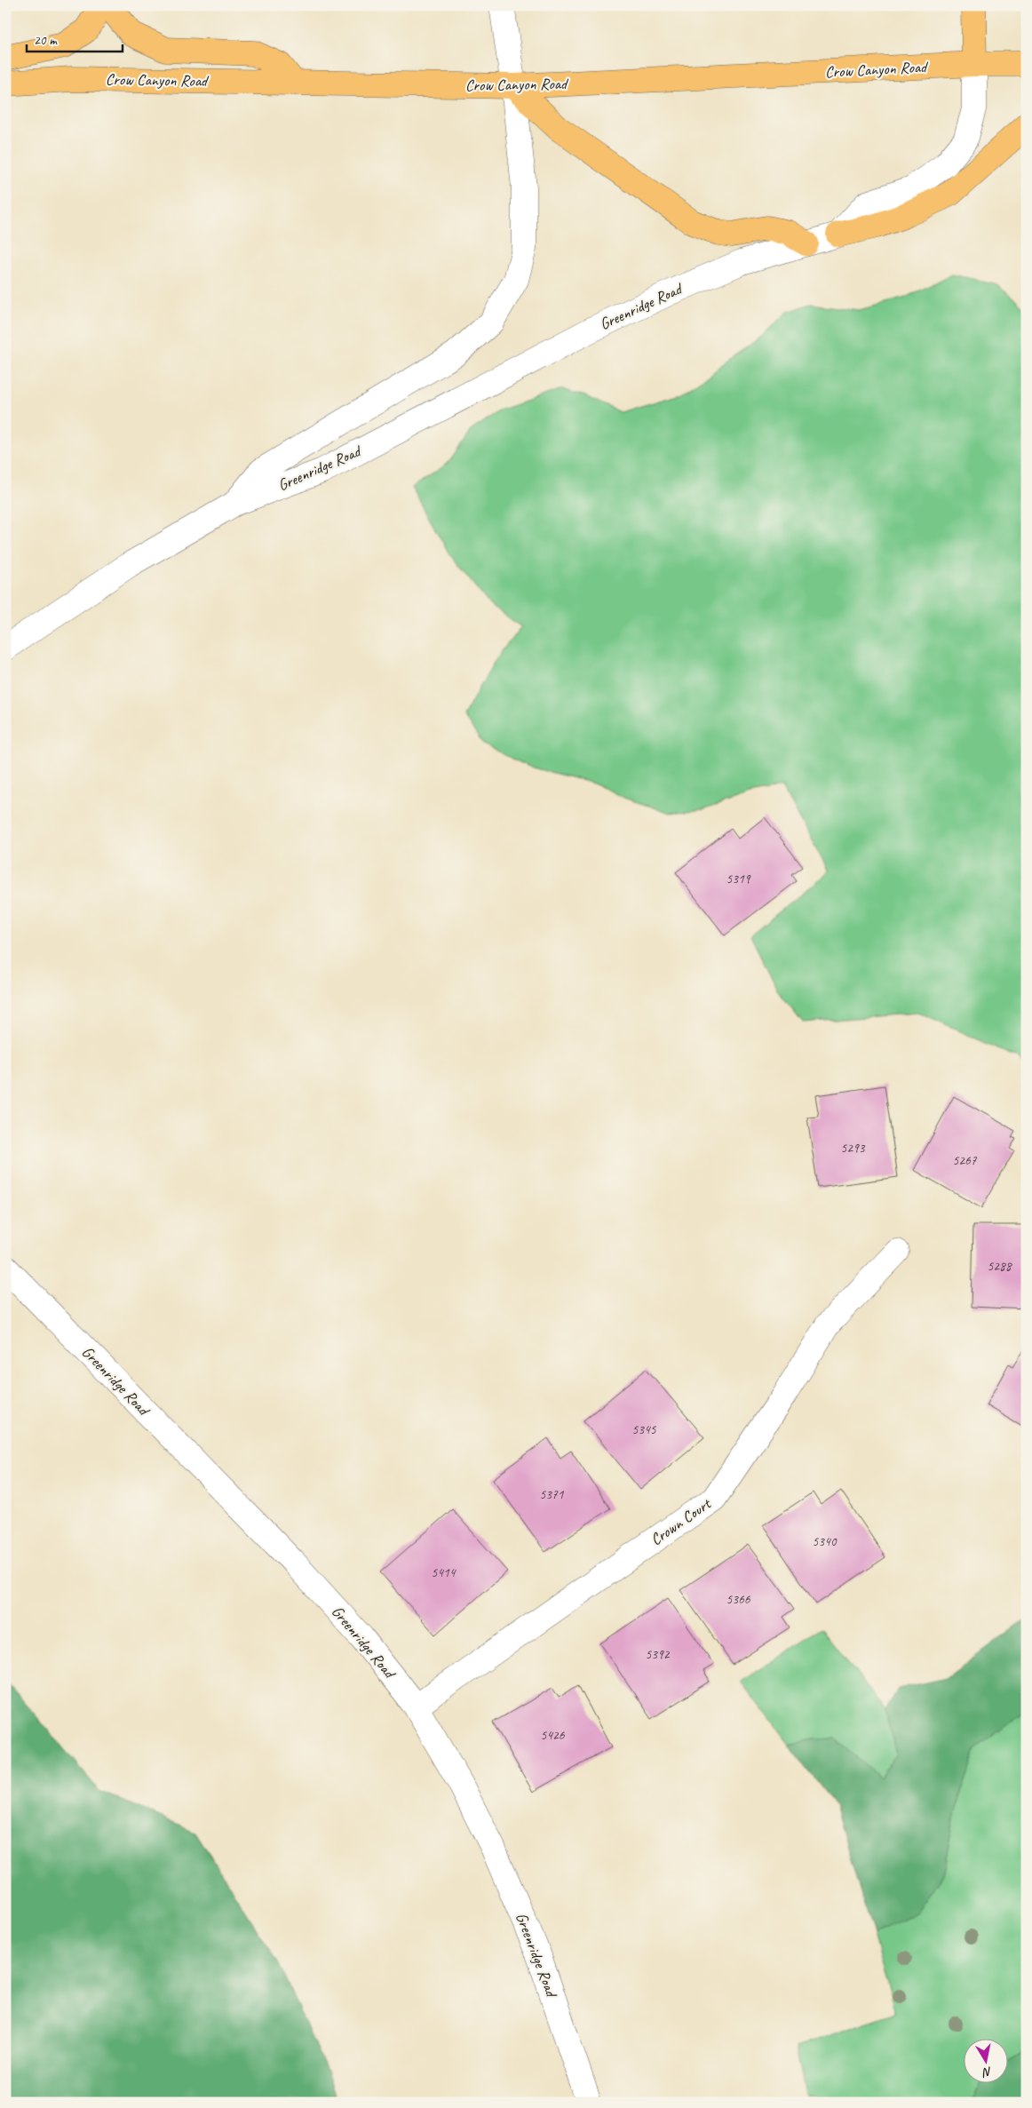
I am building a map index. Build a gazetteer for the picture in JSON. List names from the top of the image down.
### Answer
{
  "streets": {
    "main road": ["Crow Canyon Road"],
    "street": ["Greenridge Road", "Crown Court"]
  },
  "crossings": [
    ["Crow Canyon Road", "Greenridge Road"],
    ["Greenridge Road", "Crown Court"]
  ],
  "house_numbers": [
    "5319",
    "5293",
    "5267",
    "5288",
    "5345",
    "5371",
    "5340",
    "5414",
    "5366",
    "5392",
    "5426"
  ],
  "scale_bar": "20 m",
  "north": "bottom"
}
